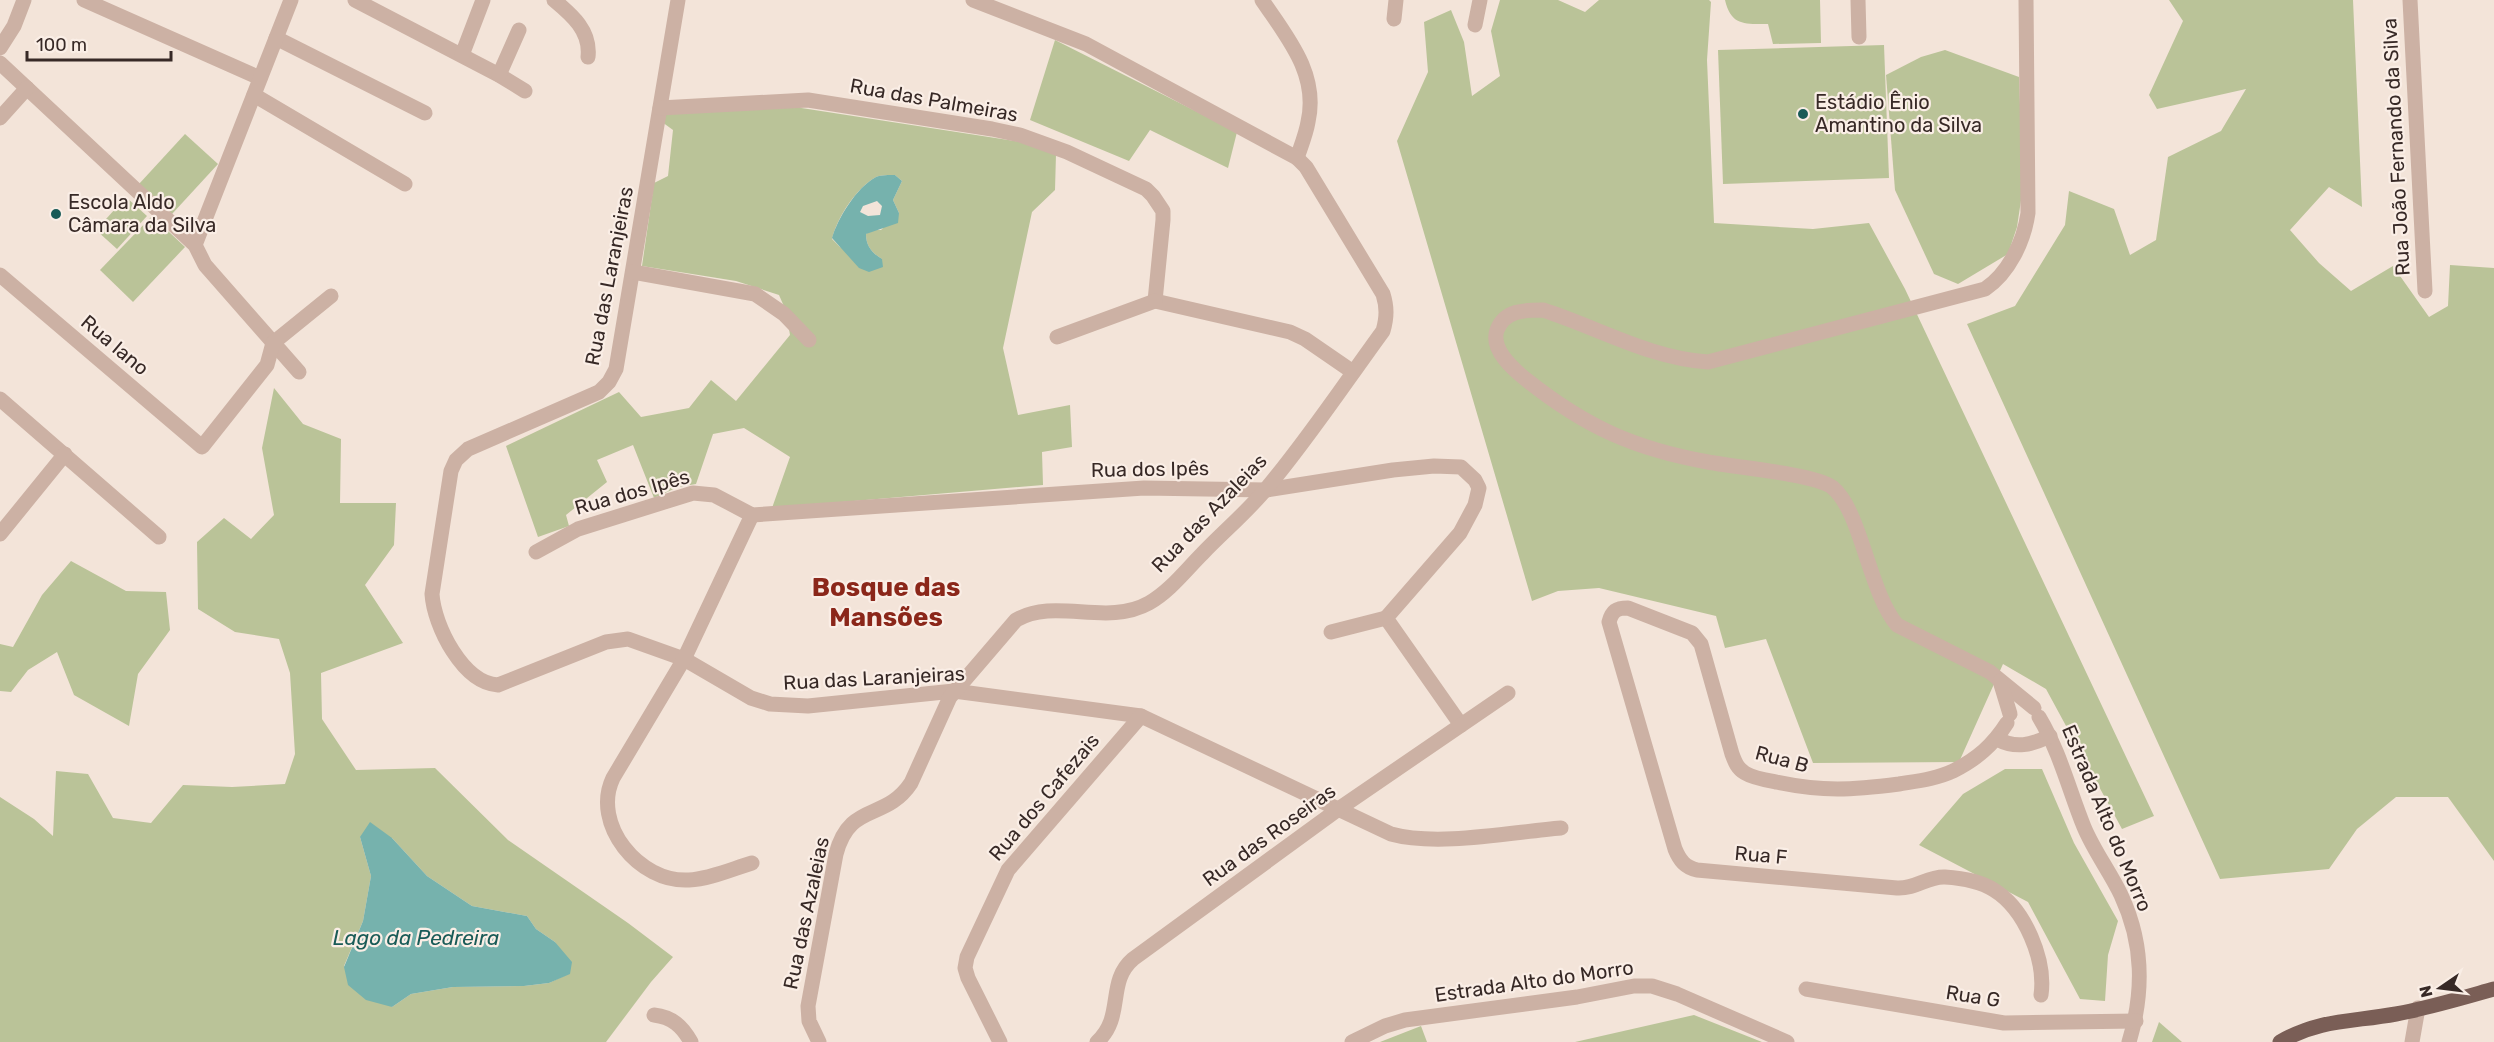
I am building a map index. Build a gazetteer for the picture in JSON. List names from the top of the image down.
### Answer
{
  "streets": {
    "street": [
      "Rua das Palmeiras",
      "Rua João Fernando da Silva",
      "Rua das Laranjeiras",
      "Rua Iano",
      "Rua dos Ipês",
      "Rua das Azaleias",
      "Rua B",
      "Rua dos Cafezais",
      "Estrada Alto do Morro",
      "Rua das Roseiras",
      "Rua F",
      "Rua G"
    ]
  },
  "crossings": [
    ["Rua das Palmeiras", "Rua das Laranjeiras"],
    ["Rua das Laranjeiras", "Rua das Azaleias"],
    ["Rua das Laranjeiras", "Rua dos Cafezais"],
    ["Rua das Laranjeiras", "Rua das Roseiras"],
    ["Rua dos Ipês", "Rua das Azaleias"],
    ["Rua B", "Estrada Alto do Morro"],
    ["Rua B", "Rua F"],
    ["Estrada Alto do Morro", "Rua G"]
  ],
  "districts": ["Bosque das Mansões"],
  "water": ["Lago da Pedreira"],
  "places": ["Estádio Ênio Amantino da Silva", "Escola Aldo Câmara da Silva"],
  "scale_bar": "100 m",
  "north": "left"
}
